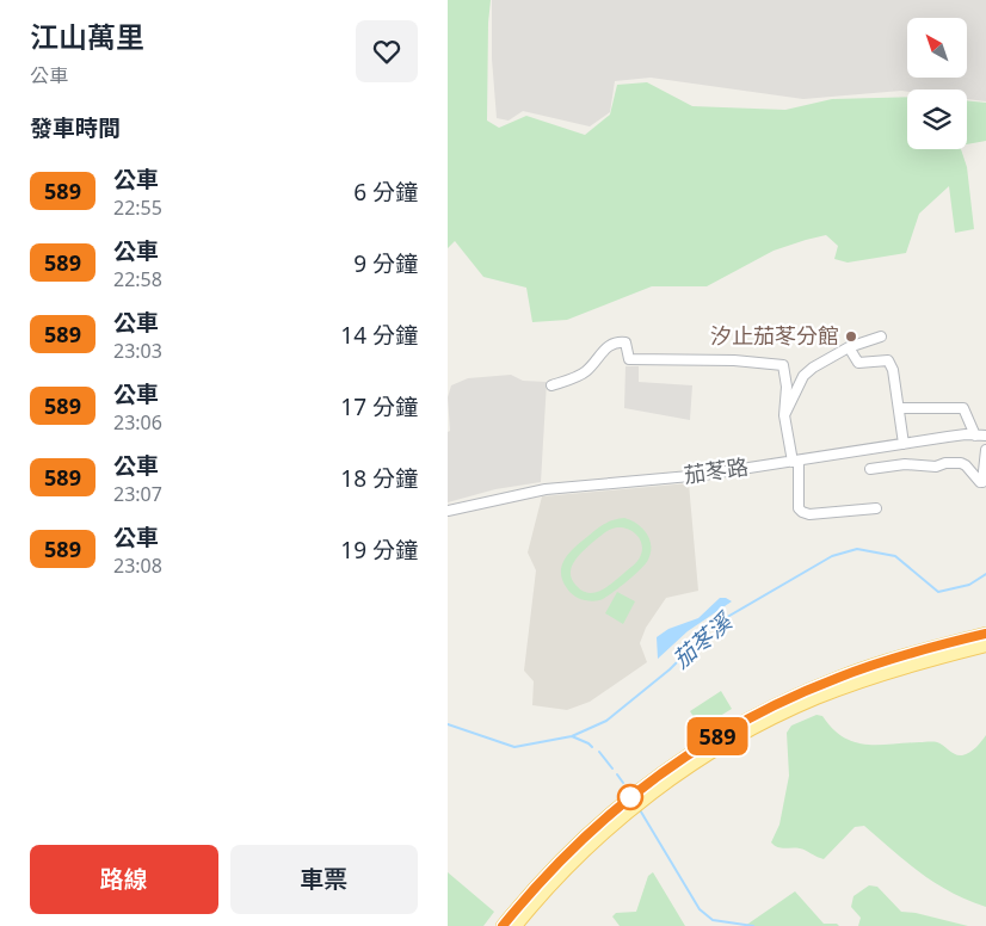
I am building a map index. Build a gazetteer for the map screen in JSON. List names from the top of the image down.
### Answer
{
  "streets": {
    "street": ["茄苳路"]
  },
  "water": ["茄苳溪"],
  "places": ["汐止茄苳分館"],
  "lines": ["bus line 589"],
  "north": "top left",
  "page": {
    "heading": [
      ["江山萬里", "公車"],
      "發車時間"
    ],
    "on_map": "589",
    "list": [
      {
        "mark": "589",
        "name": "公車",
        "note": "22:55",
        "value": "6 分鐘"
      },
      {
        "mark": "589",
        "name": "公車",
        "note": "22:58",
        "value": "9 分鐘"
      },
      {
        "mark": "589",
        "name": "公車",
        "note": "23:03",
        "value": "14 分鐘"
      },
      {
        "mark": "589",
        "name": "公車",
        "note": "23:06",
        "value": "17 分鐘"
      },
      {
        "mark": "589",
        "name": "公車",
        "note": "23:07",
        "value": "18 分鐘"
      },
      {
        "mark": "589",
        "name": "公車",
        "note": "23:08",
        "value": "19 分鐘"
      }
    ],
    "buttons": ["路線", "車票"]
  }
}
